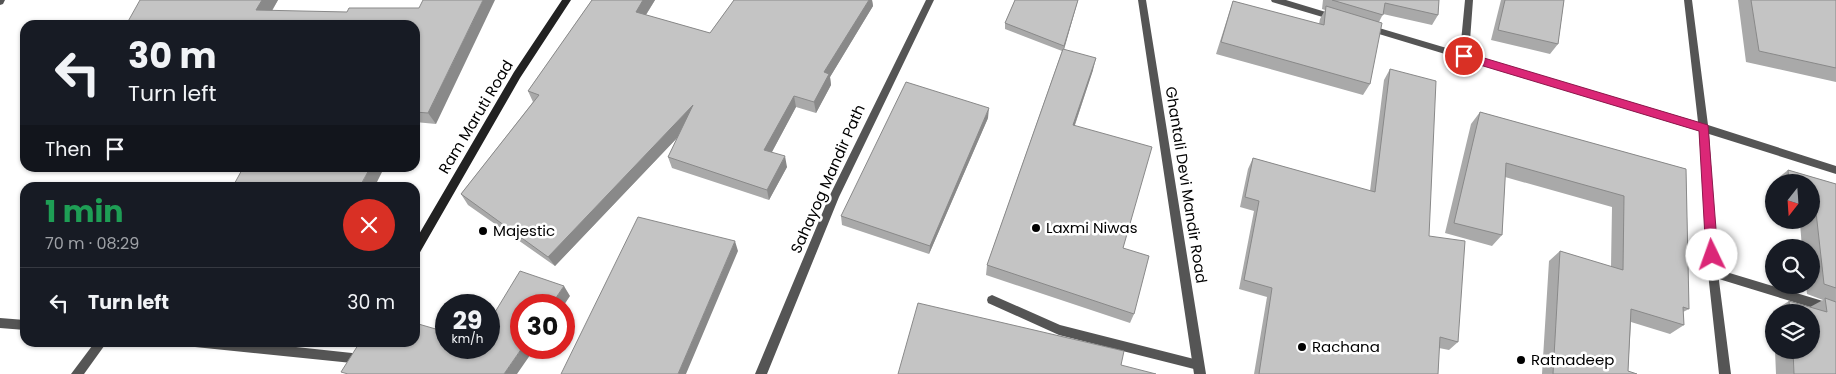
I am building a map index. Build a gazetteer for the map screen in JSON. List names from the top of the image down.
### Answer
{
  "streets": {
    "street": ["Ram Maruti Road", "Sahayog Mandir Path", "Ghantali Devi Mandir Road"]
  },
  "places": [
    "Laxmi Niwas",
    "Majestic",
    "Rachana",
    "Ratnadeep"
  ],
  "north": "bottom",
  "page": {
    "turn": ["30 m", "Turn left"],
    "then": "Then",
    "heading": ["1 min", "70 m · 08:29"],
    "list": [
      {
        "name": "Turn left",
        "value": "30 m"
      }
    ],
    "speed": "29 km/h",
    "limit": "30"
  }
}
